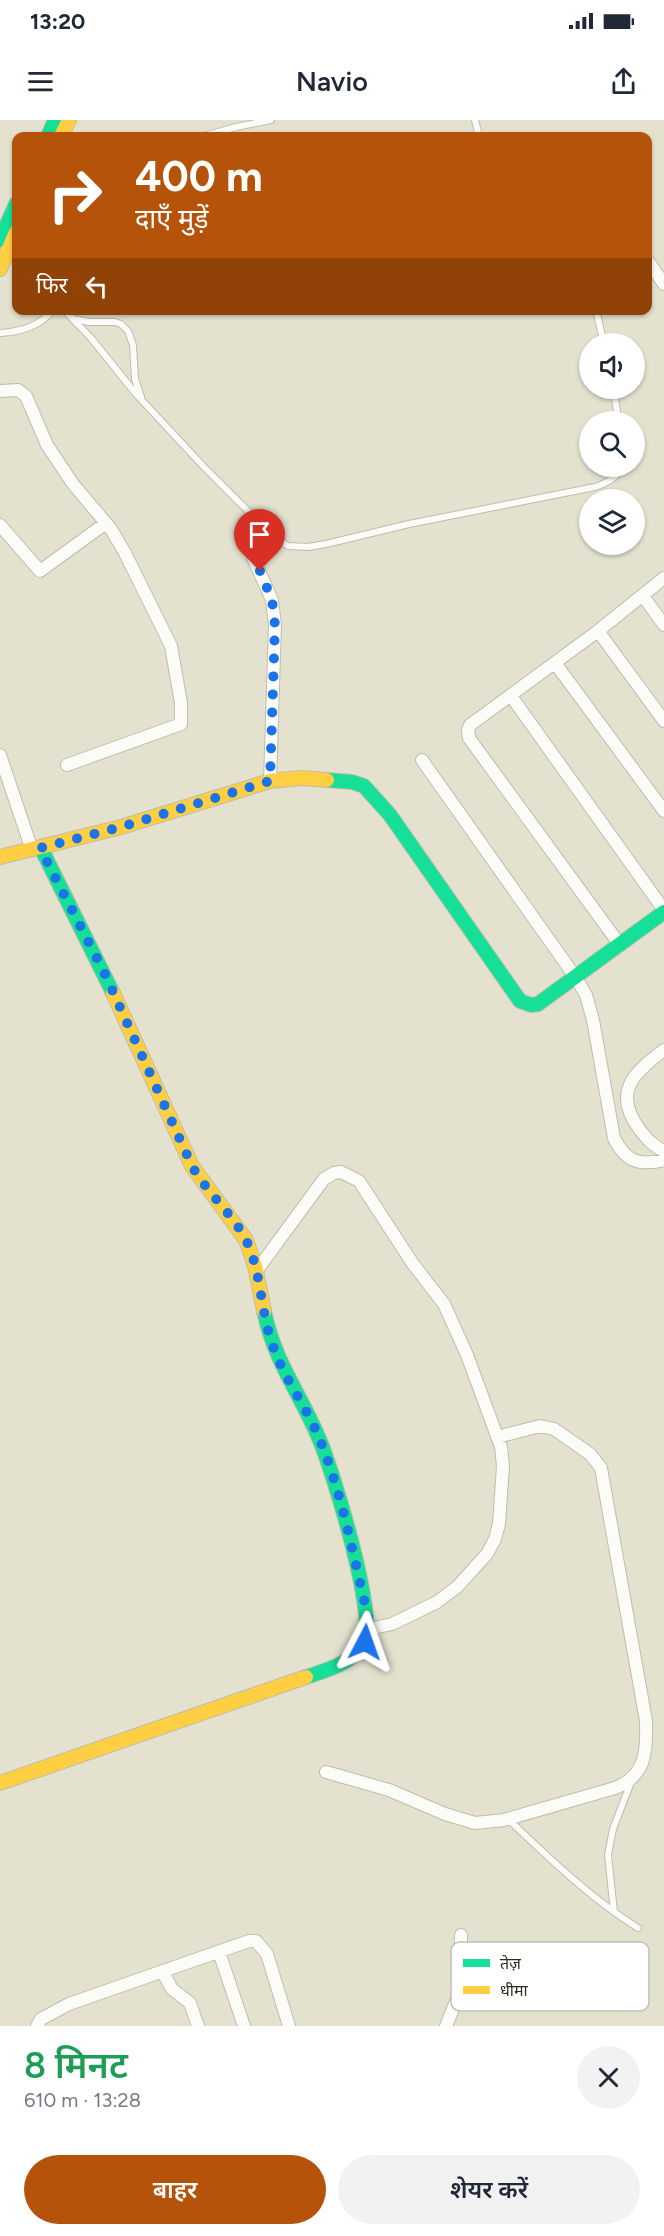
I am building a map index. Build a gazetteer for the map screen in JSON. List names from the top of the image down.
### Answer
{
  "legend": ["तेज़", "धीमा"],
  "page": {
    "status": "13:20",
    "header": "Navio",
    "turn": ["400 m", "दाएँ मुड़ें"],
    "then": "फिर",
    "heading": ["8 मिनट", "610 m · 13:28"],
    "buttons": ["बाहर", "शेयर करें"]
  }
}
